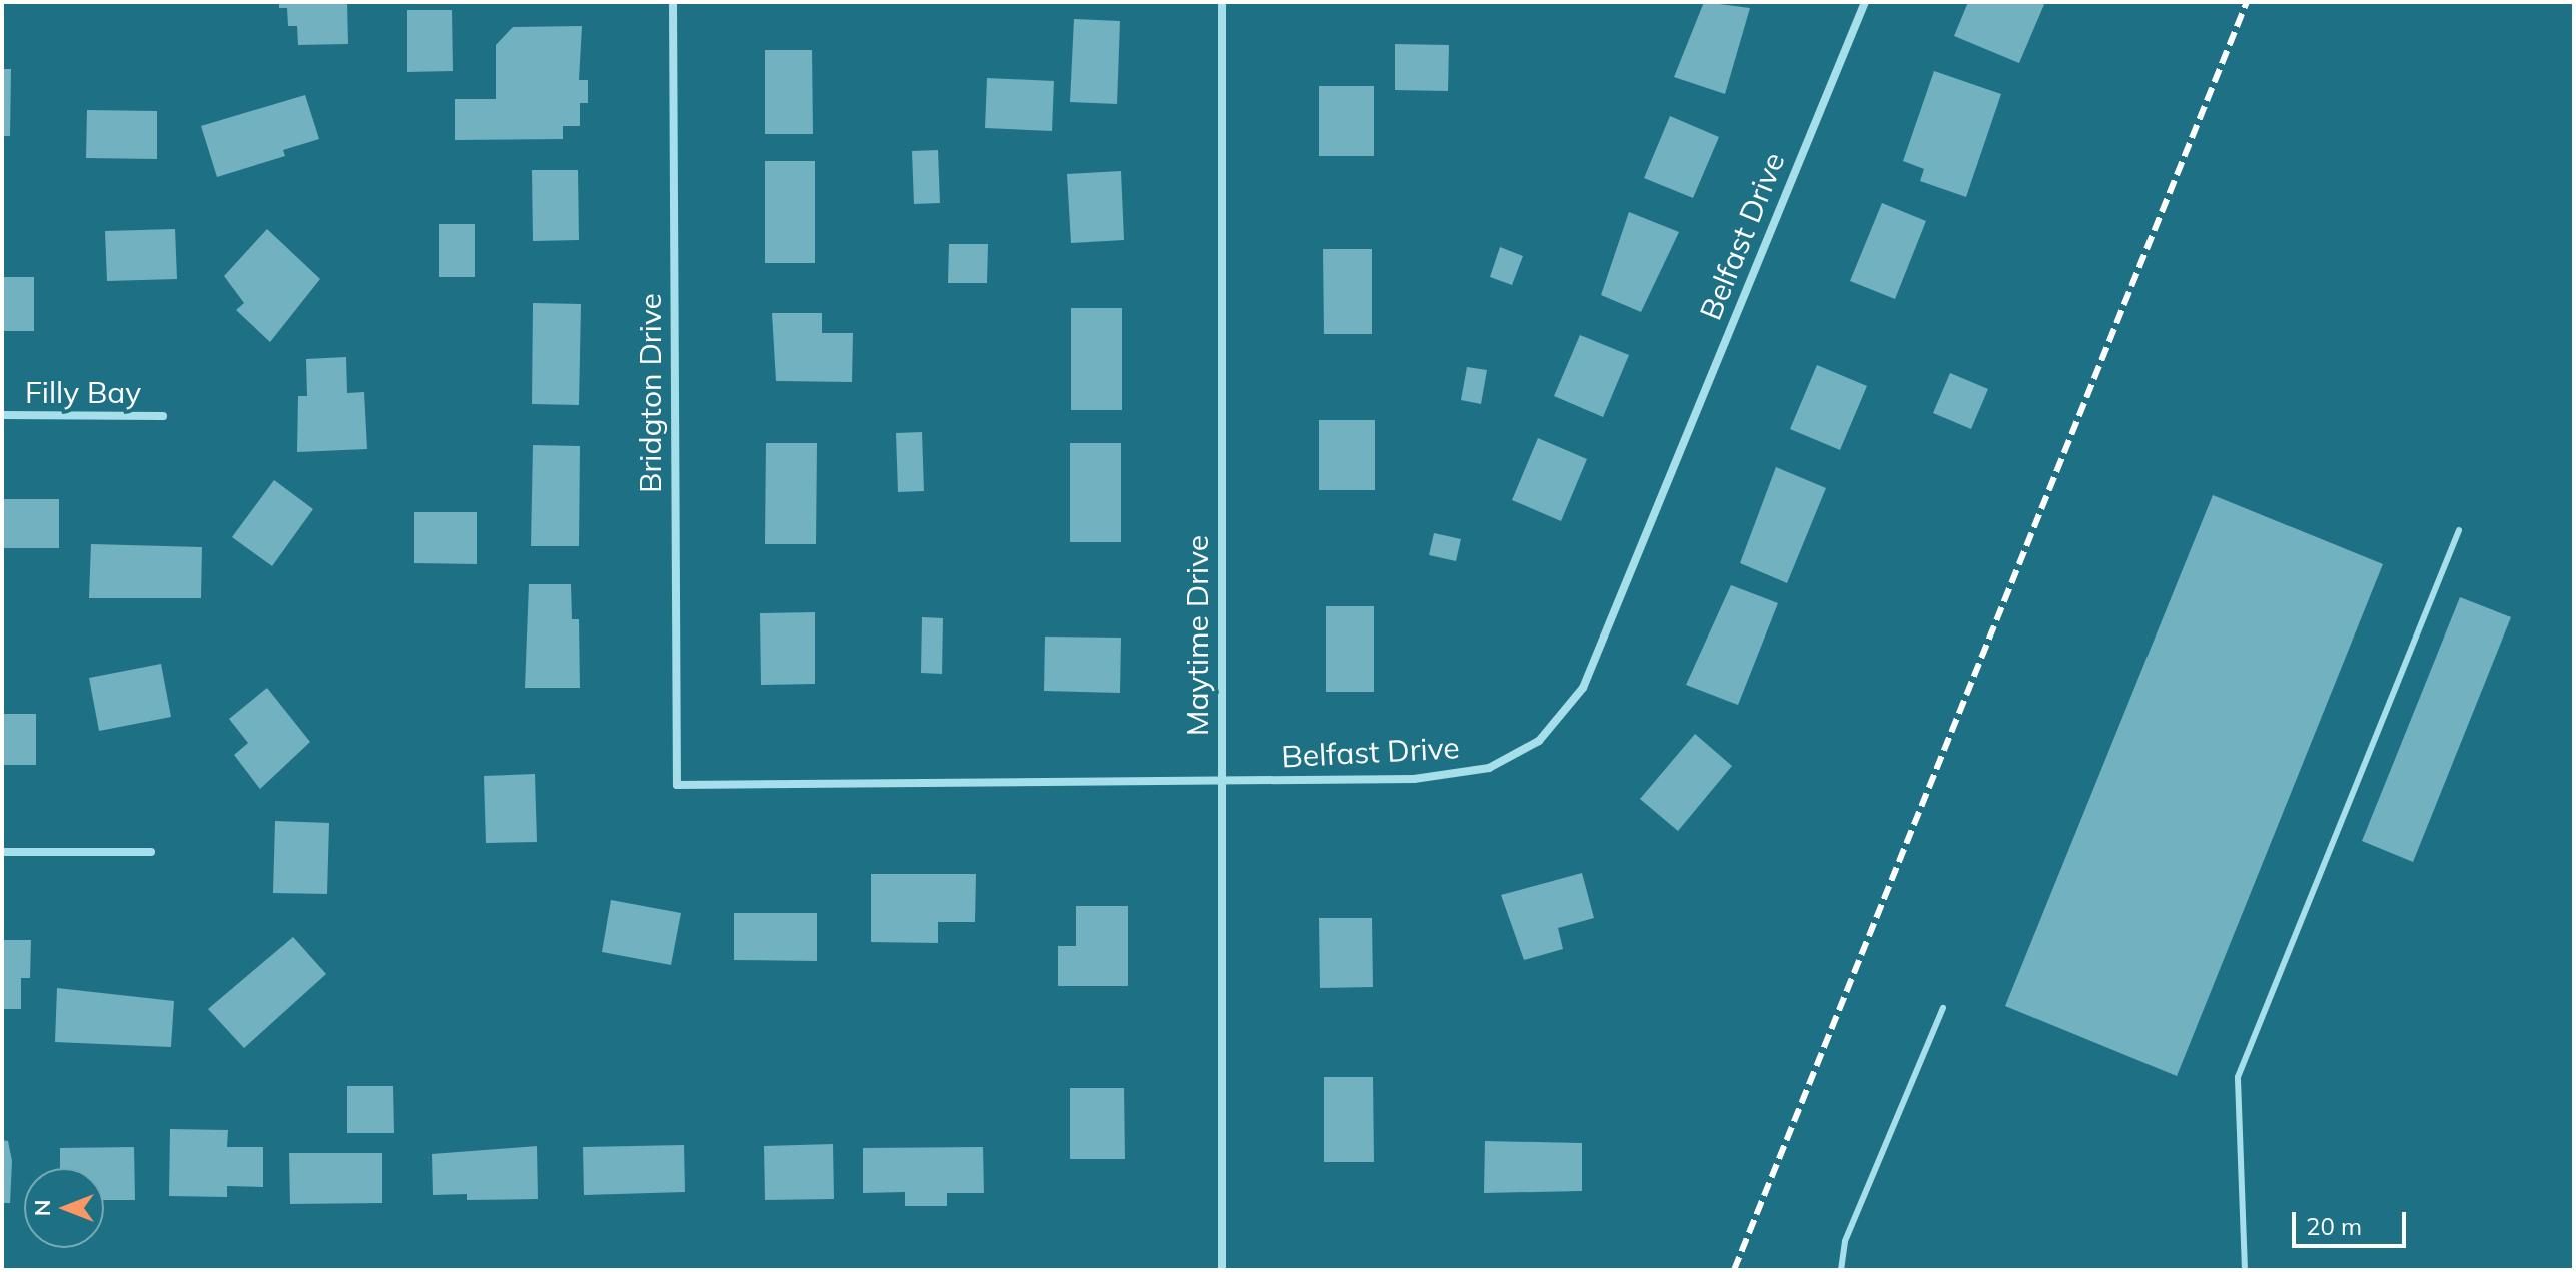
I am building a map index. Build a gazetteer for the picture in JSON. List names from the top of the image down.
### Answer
{
  "streets": {
    "street": [
      "Belfast Drive",
      "Filly Bay",
      "Bridgton Drive",
      "Maytime Drive"
    ]
  },
  "crossings": [
    ["Belfast Drive", "Bridgton Drive"],
    ["Belfast Drive", "Maytime Drive"]
  ],
  "scale_bar": "20 m",
  "north": "left"
}
